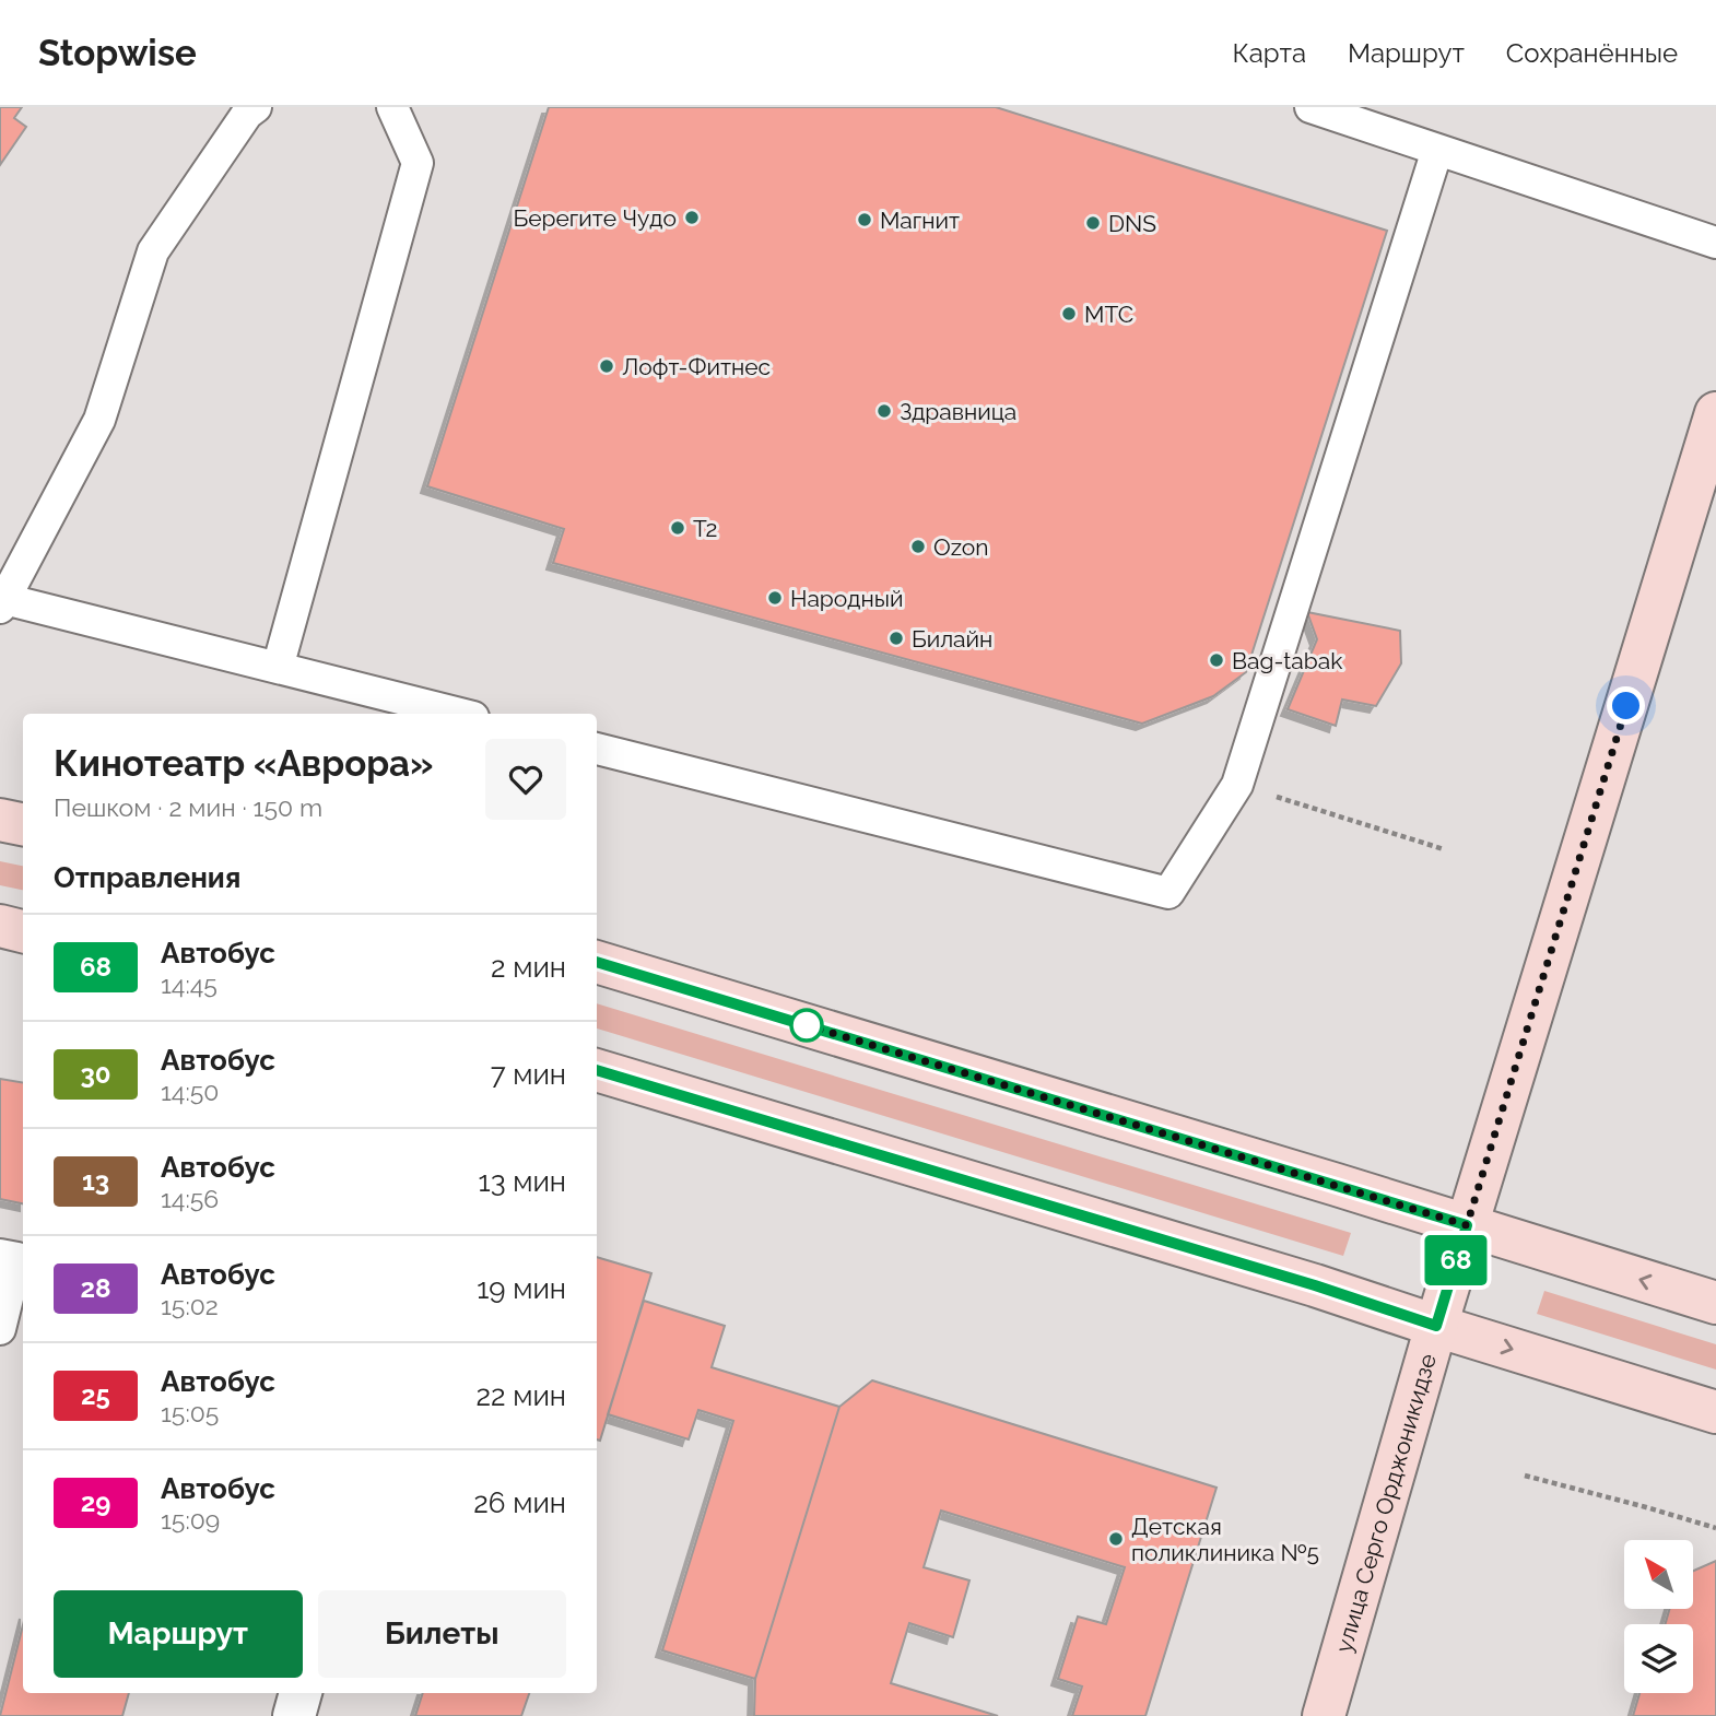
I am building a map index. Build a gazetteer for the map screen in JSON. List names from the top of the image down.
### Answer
{
  "streets": {
    "main road": ["улица Серго Орджоникидзе"]
  },
  "places": [
    "Берегите Чудо",
    "Магнит",
    "DNS",
    "МТС",
    "Лофт-Фитнес",
    "Здравница",
    "T2",
    "Ozon",
    "Народный",
    "Билайн",
    "Bag-tabak",
    "Детская поликлиника №5"
  ],
  "lines": ["bus line 68"],
  "north": "top left",
  "page": {
    "header": "Stopwise",
    "nav": ["Карта", "Маршрут", "Сохранённые"],
    "on_map": "68",
    "heading": [
      ["Кинотеатр «Аврора»", "Пешком · 2 мин · 150 m"],
      "Отправления"
    ],
    "list": [
      {
        "mark": "68",
        "name": "Автобус",
        "note": "14:45",
        "value": "2 мин"
      },
      {
        "mark": "30",
        "name": "Автобус",
        "note": "14:50",
        "value": "7 мин"
      },
      {
        "mark": "13",
        "name": "Автобус",
        "note": "14:56",
        "value": "13 мин"
      },
      {
        "mark": "28",
        "name": "Автобус",
        "note": "15:02",
        "value": "19 мин"
      },
      {
        "mark": "25",
        "name": "Автобус",
        "note": "15:05",
        "value": "22 мин"
      },
      {
        "mark": "29",
        "name": "Автобус",
        "note": "15:09",
        "value": "26 мин"
      }
    ],
    "buttons": ["Маршрут", "Билеты"]
  }
}
